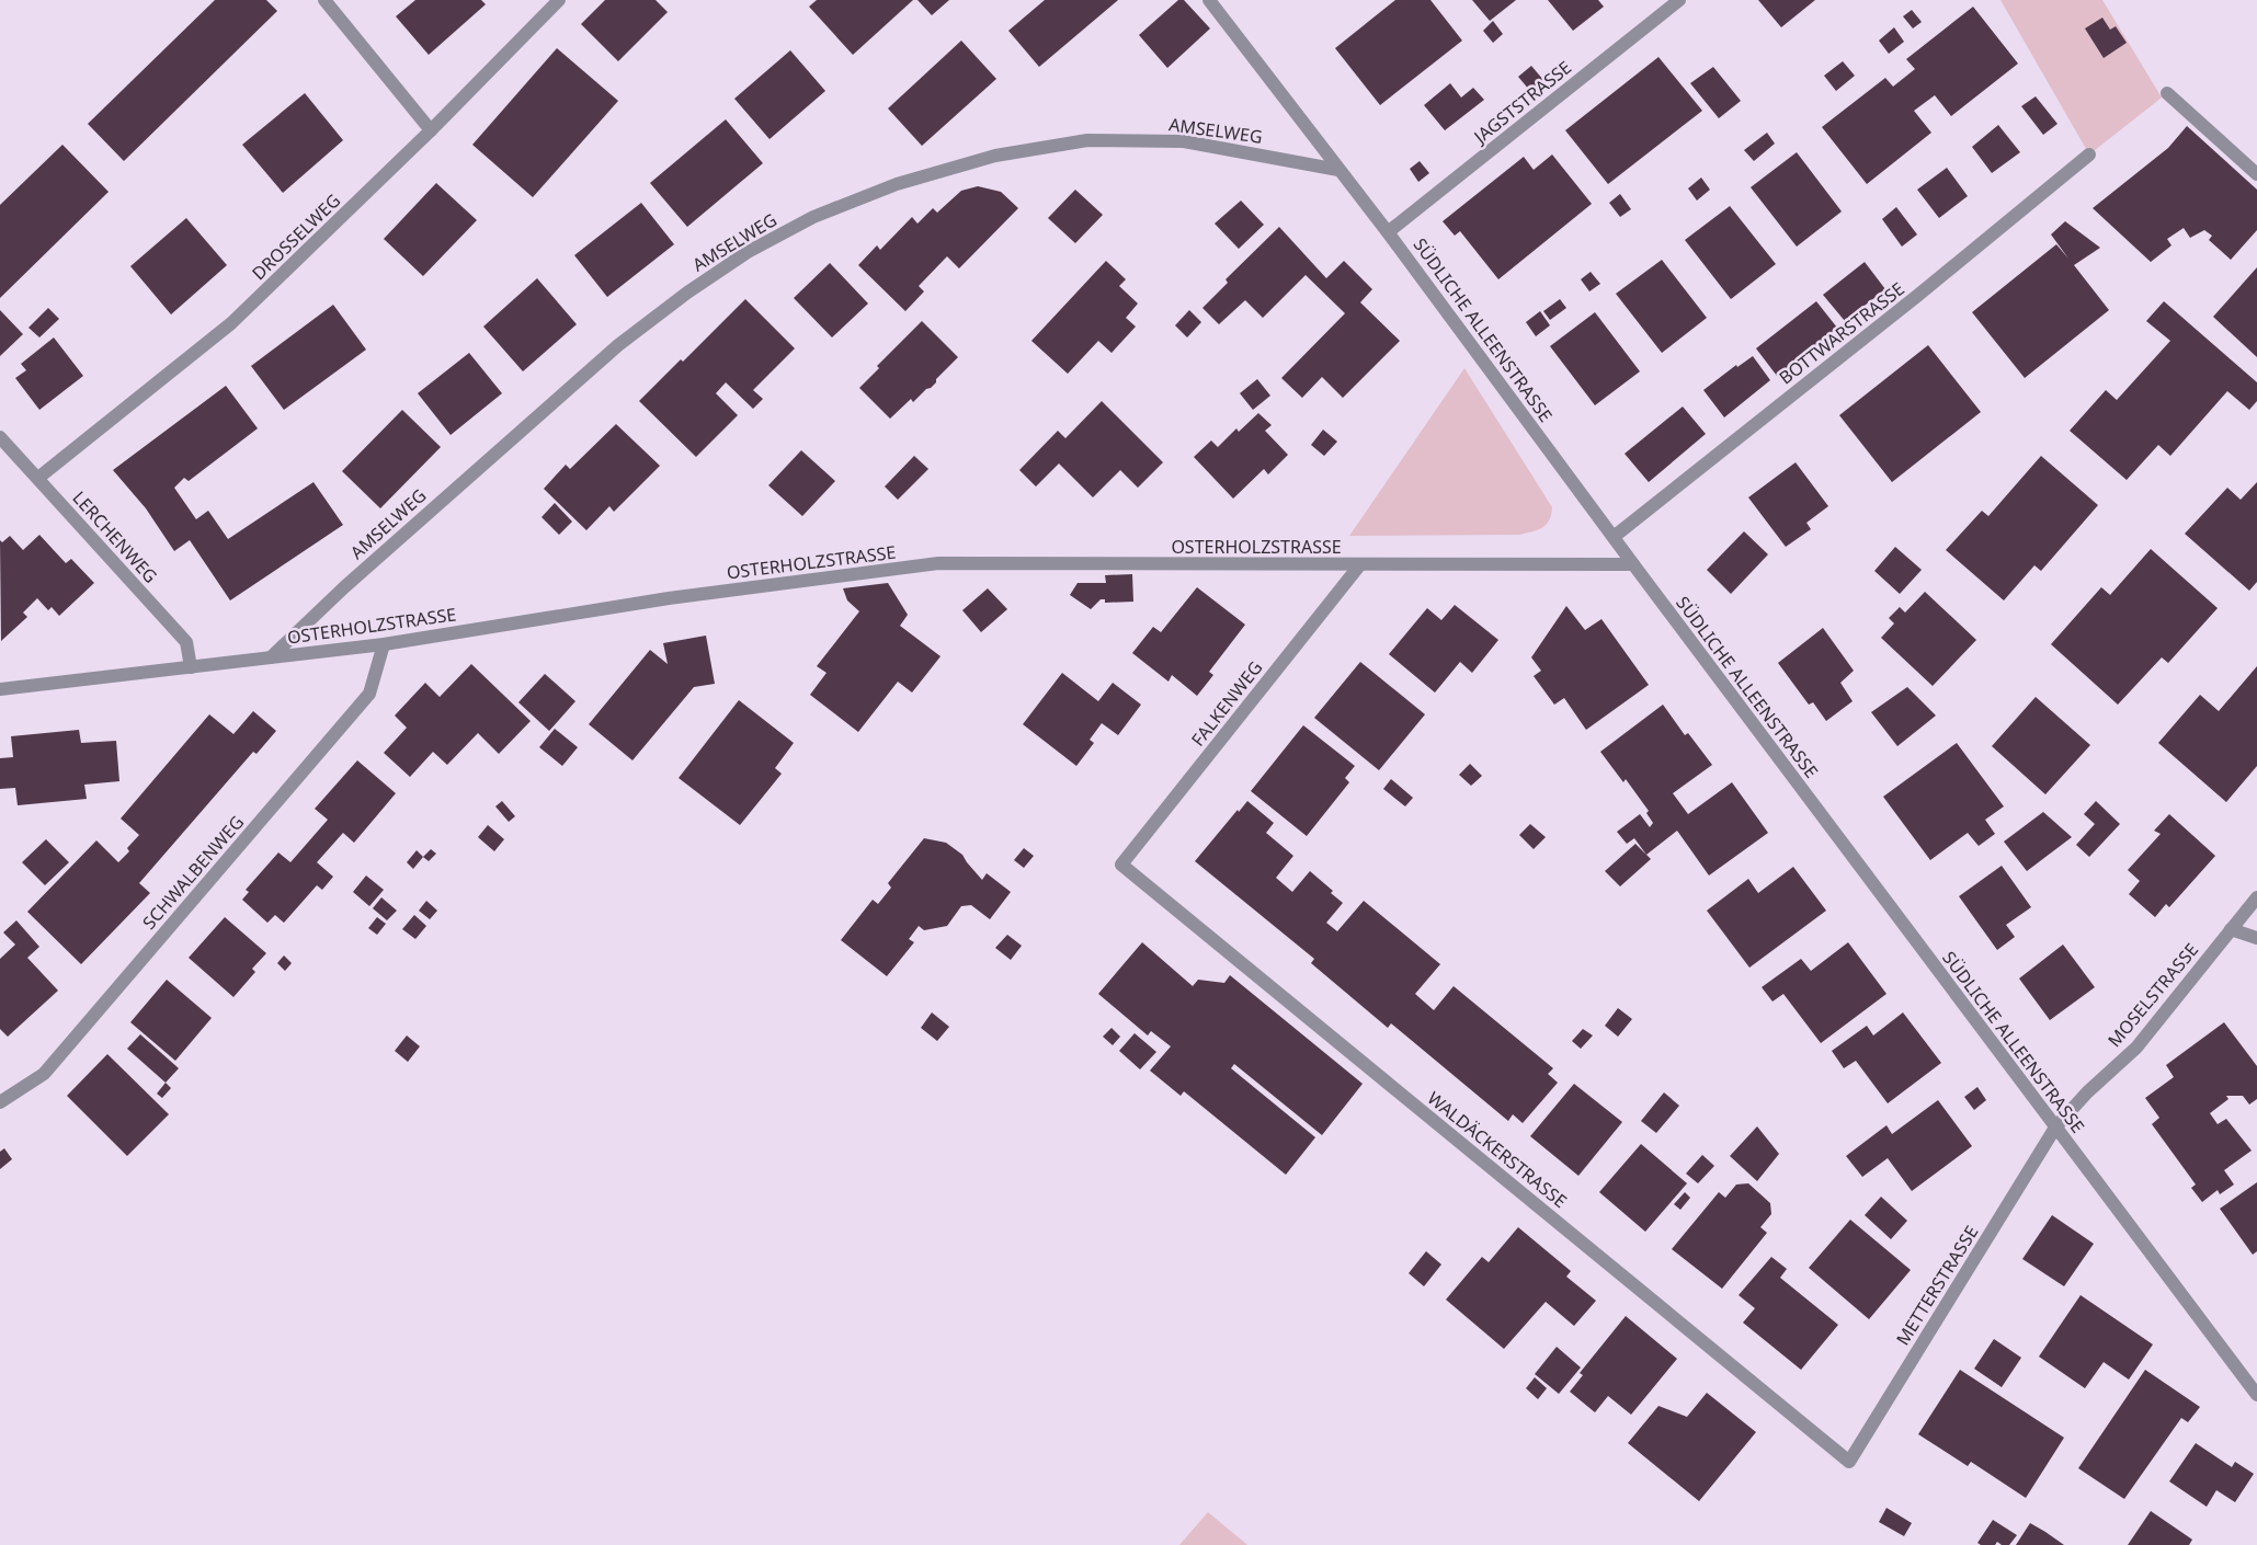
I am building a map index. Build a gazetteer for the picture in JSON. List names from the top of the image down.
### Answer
{
  "streets": {
    "street": [
      "JAGSTSTRASSE",
      "AMSELWEG",
      "DROSSELWEG",
      "SÜDLICHE ALLEENSTRASSE",
      "BOTTWARSTRASSE",
      "LERCHENWEG",
      "OSTERHOLZSTRASSE",
      "FALKENWEG",
      "SCHWALBENWEG",
      "MOSELSTRASSE",
      "WALDÄCKERSTRASSE",
      "METTERSTRASSE"
    ]
  },
  "crossings": [
    ["JAGSTSTRASSE", "SÜDLICHE ALLEENSTRASSE"],
    ["AMSELWEG", "SÜDLICHE ALLEENSTRASSE"],
    ["AMSELWEG", "OSTERHOLZSTRASSE"],
    ["DROSSELWEG", "LERCHENWEG"],
    ["SÜDLICHE ALLEENSTRASSE", "BOTTWARSTRASSE"],
    ["SÜDLICHE ALLEENSTRASSE", "OSTERHOLZSTRASSE"],
    ["SÜDLICHE ALLEENSTRASSE", "MOSELSTRASSE"],
    ["SÜDLICHE ALLEENSTRASSE", "METTERSTRASSE"],
    ["LERCHENWEG", "OSTERHOLZSTRASSE"],
    ["OSTERHOLZSTRASSE", "FALKENWEG"],
    ["OSTERHOLZSTRASSE", "SCHWALBENWEG"],
    ["FALKENWEG", "WALDÄCKERSTRASSE"],
    ["MOSELSTRASSE", "METTERSTRASSE"],
    ["WALDÄCKERSTRASSE", "METTERSTRASSE"]
  ]
}
